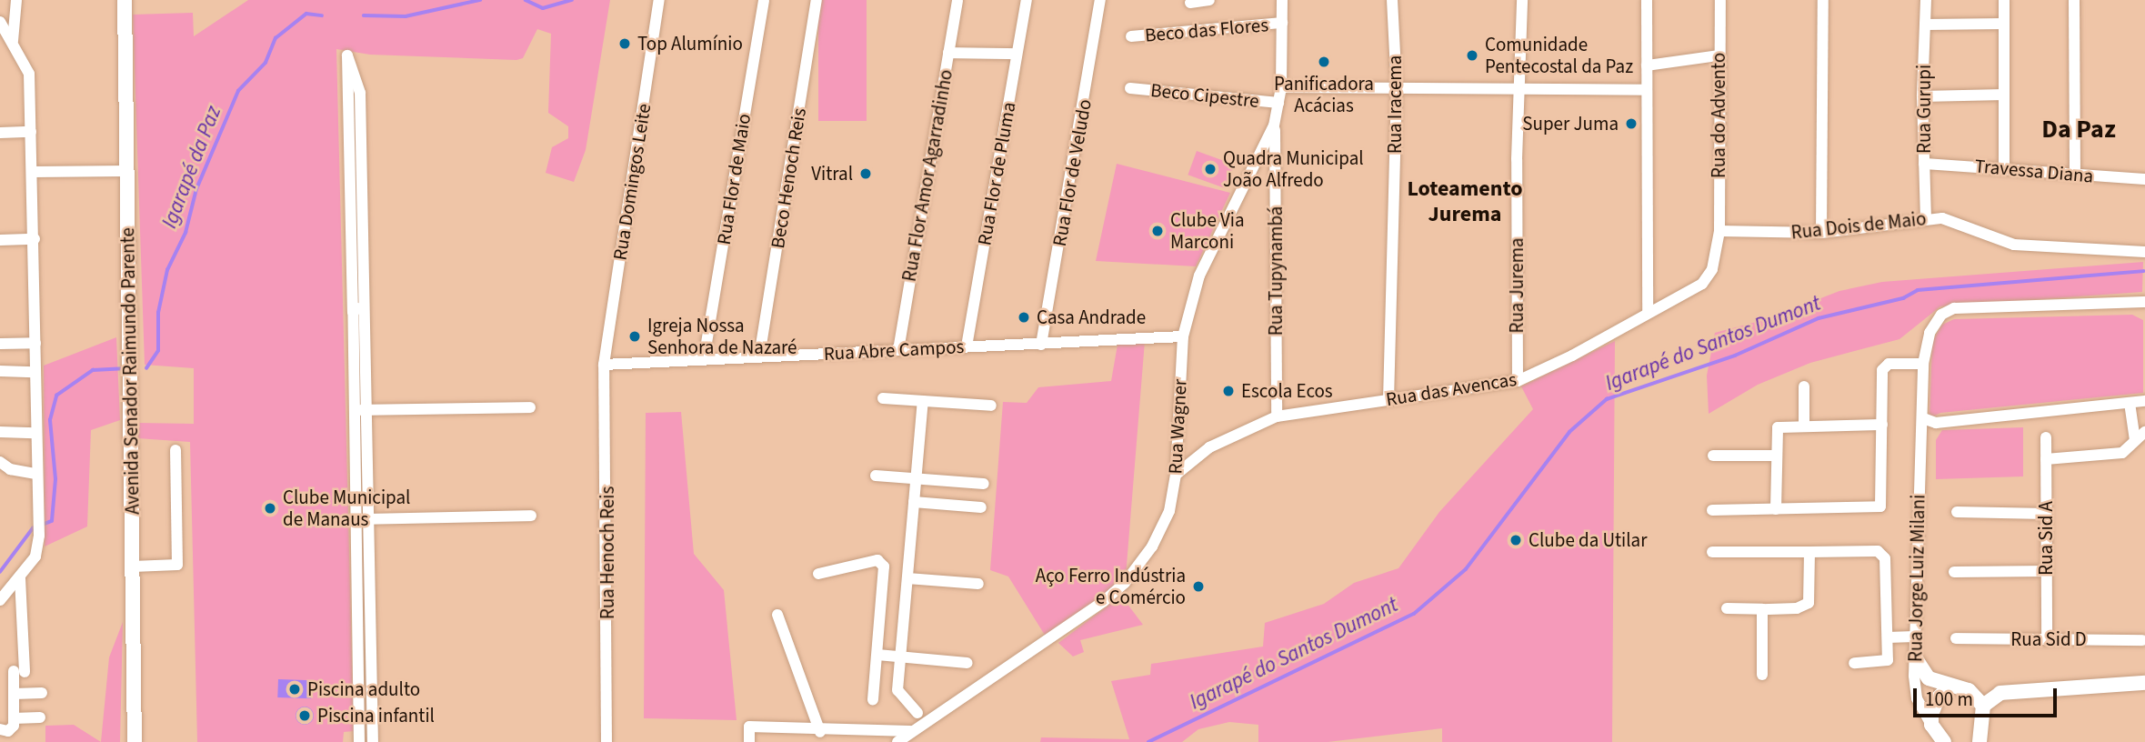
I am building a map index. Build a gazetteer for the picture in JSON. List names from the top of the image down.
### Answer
{
  "streets": {
    "street": [
      "Beco das Flores",
      "Beco Cipestre",
      "Rua Iracema",
      "Rua Gurupi",
      "Rua do Advento",
      "Travessa Diana",
      "Rua Flor de Veludo",
      "Rua Flor de Pluma",
      "Rua Flor Amor Agarradinho",
      "Beco Henoch Reis",
      "Rua Flor de Maio",
      "Rua Domingos Leite",
      "Rua Dois de Maio",
      "Rua Tupynambá",
      "Rua Jurema",
      "Rua Abre Campos",
      "Avenida Senador Raimundo Parente",
      "Rua das Avencas",
      "Rua Wagner",
      "Rua Sid A",
      "Rua Henoch Reis",
      "Rua Jorge Luiz Milani",
      "Rua Sid D"
    ]
  },
  "crossings": [
    ["Beco das Flores", "Rua Wagner"],
    ["Beco Cipestre", "Rua Wagner"],
    ["Rua Iracema", "Rua das Avencas"],
    ["Rua Gurupi", "Travessa Diana"],
    ["Rua Gurupi", "Rua Dois de Maio"],
    ["Rua do Advento", "Rua Dois de Maio"],
    ["Rua do Advento", "Rua das Avencas"],
    ["Rua Flor de Veludo", "Rua Abre Campos"],
    ["Rua Flor de Pluma", "Rua Abre Campos"],
    ["Rua Flor Amor Agarradinho", "Rua Abre Campos"],
    ["Beco Henoch Reis", "Rua Abre Campos"],
    ["Rua Flor de Maio", "Rua Abre Campos"],
    ["Rua Domingos Leite", "Rua Abre Campos"],
    ["Rua Domingos Leite", "Rua Henoch Reis"],
    ["Rua Dois de Maio", "Rua das Avencas"],
    ["Rua Tupynambá", "Rua das Avencas"],
    ["Rua Tupynambá", "Rua Wagner"],
    ["Rua Jurema", "Rua das Avencas"],
    ["Rua Abre Campos", "Rua Wagner"],
    ["Rua Abre Campos", "Rua Henoch Reis"],
    ["Rua das Avencas", "Rua Wagner"],
    ["Rua Sid A", "Rua Sid D"]
  ],
  "districts": ["Da Paz", "Loteamento Jurema"],
  "water": ["Igarapé da Paz", "Igarapé do Santos Dumont"],
  "places": [
    "Top Alumínio",
    "Comunidade Pentecostal da Paz",
    "Panificadora Acácias",
    "Super Juma",
    "Quadra Municipal João Alfredo",
    "Vitral",
    "Clube Via Marconi",
    "Casa Andrade",
    "Igreja Nossa Senhora de Nazaré",
    "Escola Ecos",
    "Clube Municipal de Manaus",
    "Clube da Utilar",
    "Aço Ferro Indústria e Comércio",
    "Piscina adulto",
    "Piscina infantil"
  ],
  "scale_bar": "100 m"
}
